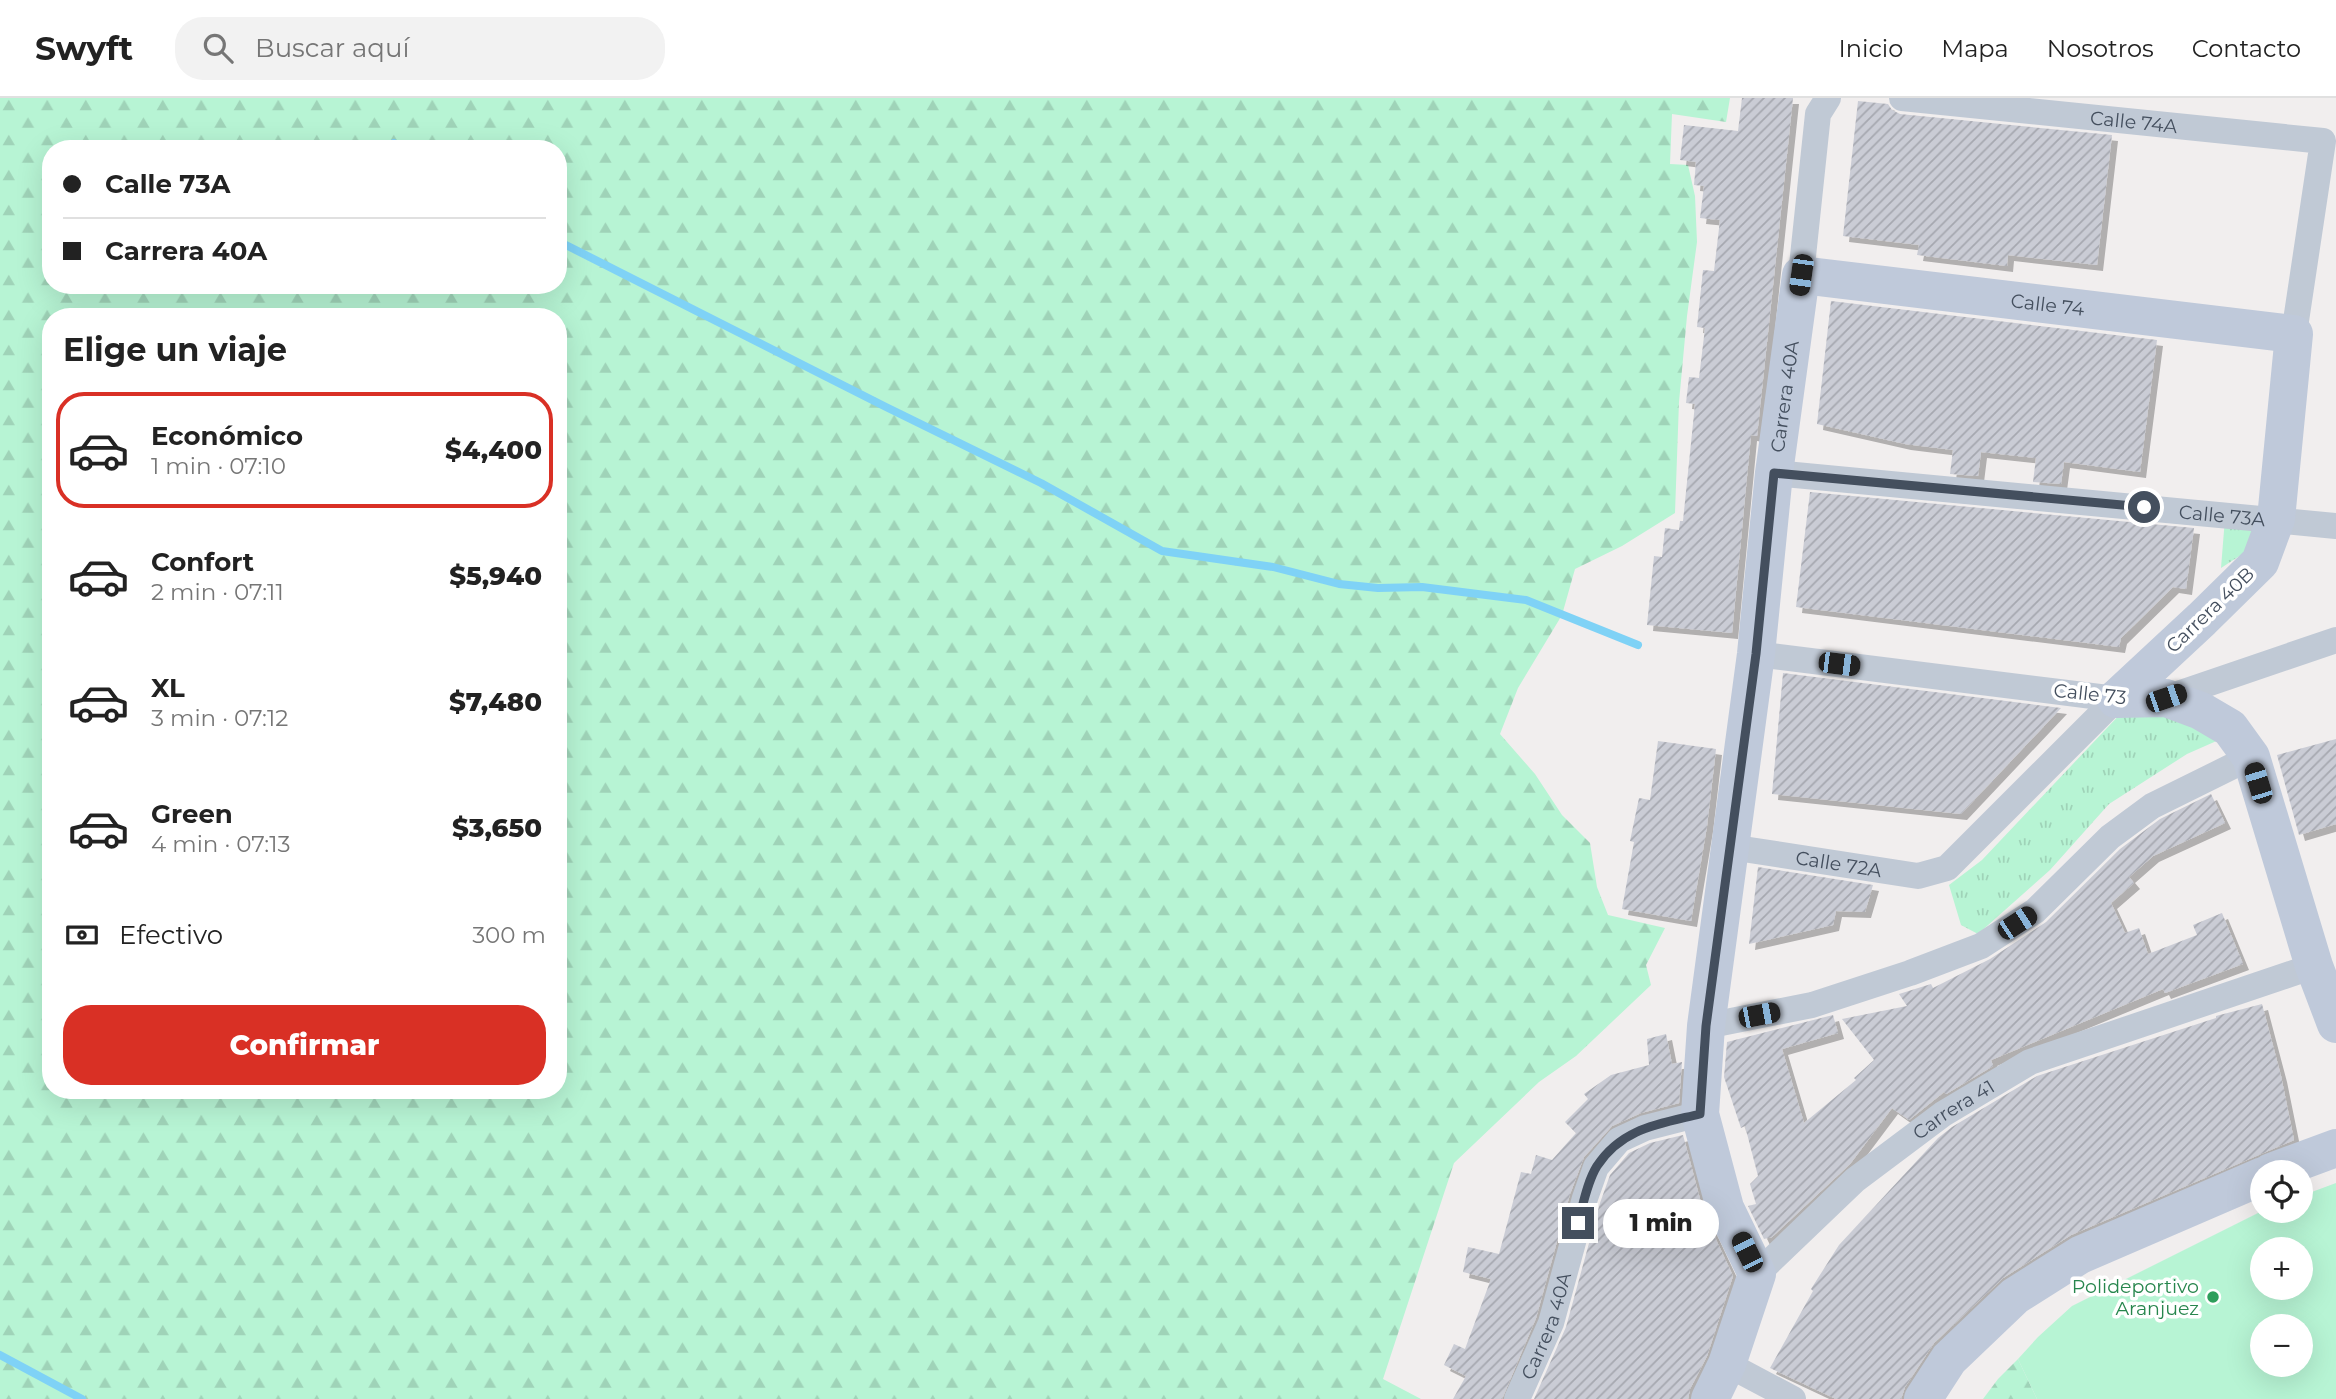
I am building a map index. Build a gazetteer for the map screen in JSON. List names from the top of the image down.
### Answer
{
  "streets": {
    "street": [
      "Calle 74A",
      "Calle 74",
      "Carrera 40A",
      "Calle 73A",
      "Carrera 40B",
      "Calle 73",
      "Calle 72A",
      "Carrera 41"
    ]
  },
  "crossings": [
    ["Calle 74A", "Carrera 40B"],
    ["Calle 74", "Carrera 40A"],
    ["Calle 74", "Carrera 40B"],
    ["Carrera 40A", "Calle 73A"],
    ["Carrera 40A", "Calle 73"],
    ["Carrera 40A", "Calle 72A"],
    ["Carrera 40A", "Carrera 41"],
    ["Calle 73A", "Carrera 40B"],
    ["Carrera 40B", "Calle 73"],
    ["Carrera 40B", "Calle 72A"],
    ["Calle 73", "Carrera 41"]
  ],
  "places": ["Polideportivo Aranjuez"],
  "page": {
    "header": "Swyft",
    "search": "Buscar aquí",
    "nav": [
      "Inicio",
      "Mapa",
      "Nosotros",
      "Contacto"
    ],
    "banner": ["Calle 73A", "Carrera 40A"],
    "heading": "Elige un viaje",
    "list": [
      {
        "name": "Económico",
        "note": "1 min · 07:10",
        "value": "$4,400"
      },
      {
        "name": "Confort",
        "note": "2 min · 07:11",
        "value": "$5,940"
      },
      {
        "name": "XL",
        "note": "3 min · 07:12",
        "value": "$7,480"
      },
      {
        "name": "Green",
        "note": "4 min · 07:13",
        "value": "$3,650"
      }
    ],
    "pay": ["Efectivo", "300 m"],
    "buttons": "Confirmar",
    "map_buttons": ["+", "−"],
    "bubble": "1 min"
  }
}
